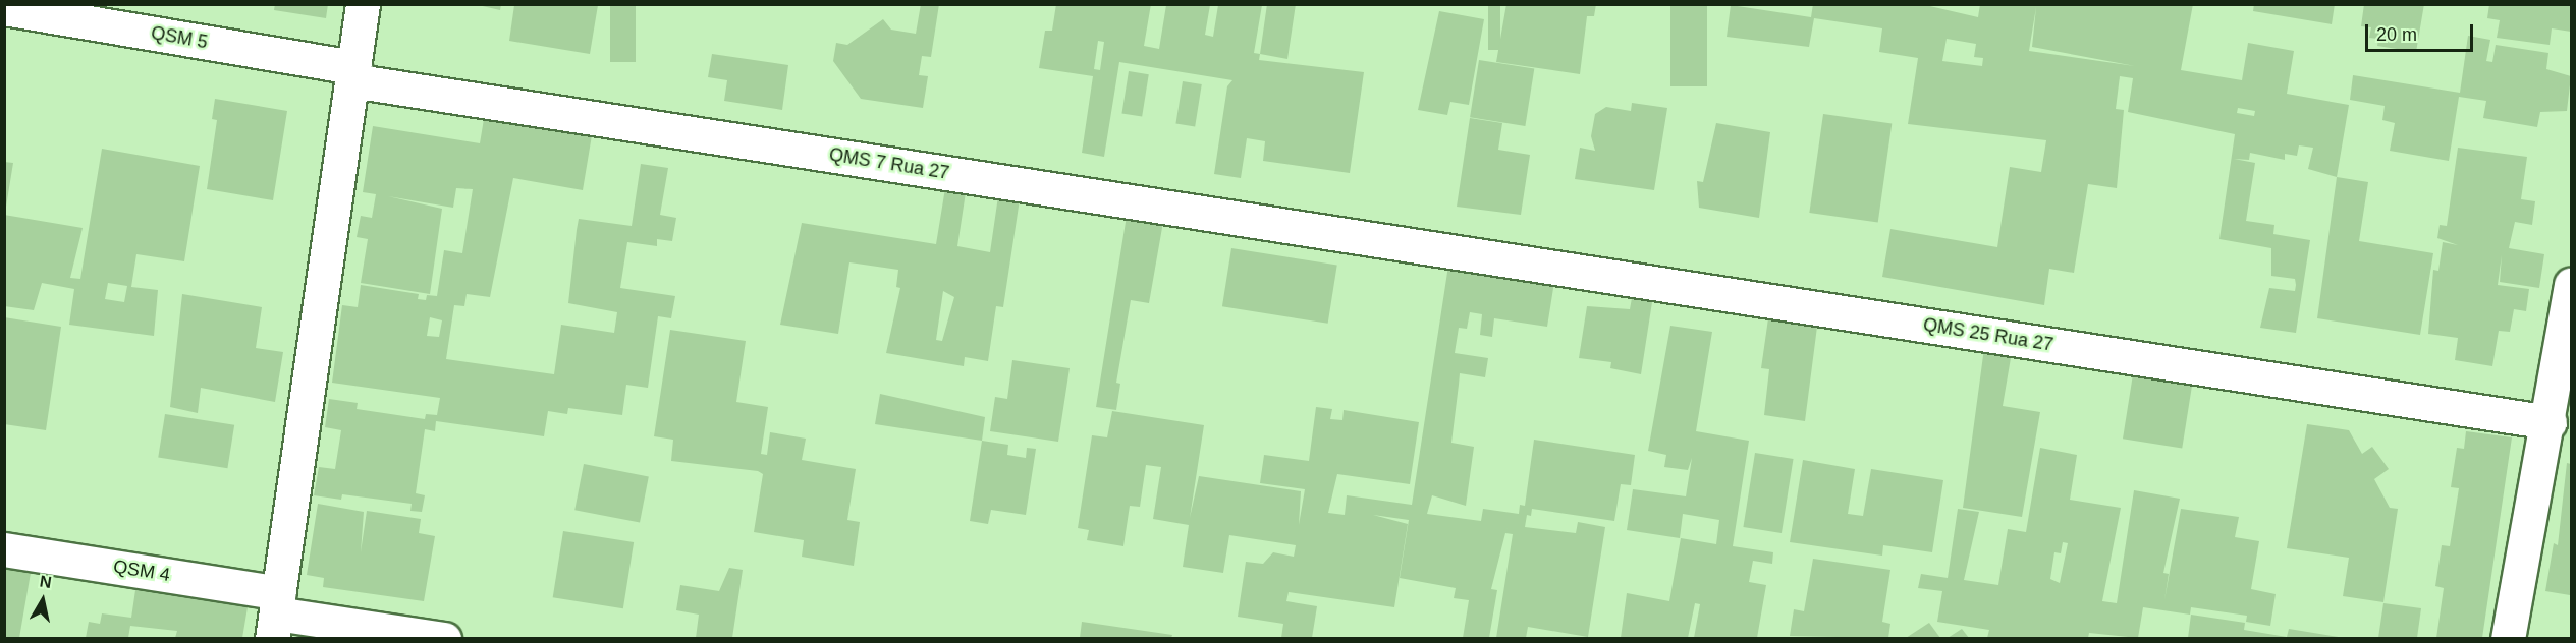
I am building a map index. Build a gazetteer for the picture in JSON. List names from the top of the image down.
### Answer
{
  "streets": {
    "street": [
      "QSM 5",
      "QMS 7 Rua 27",
      "QMS 25 Rua 27",
      "QSM 4"
    ]
  },
  "crossings": [
    ["QSM 5", "QMS 7 Rua 27"],
    ["QMS 7 Rua 27", "QMS 25 Rua 27"]
  ],
  "scale_bar": "20 m",
  "north": "top"
}
